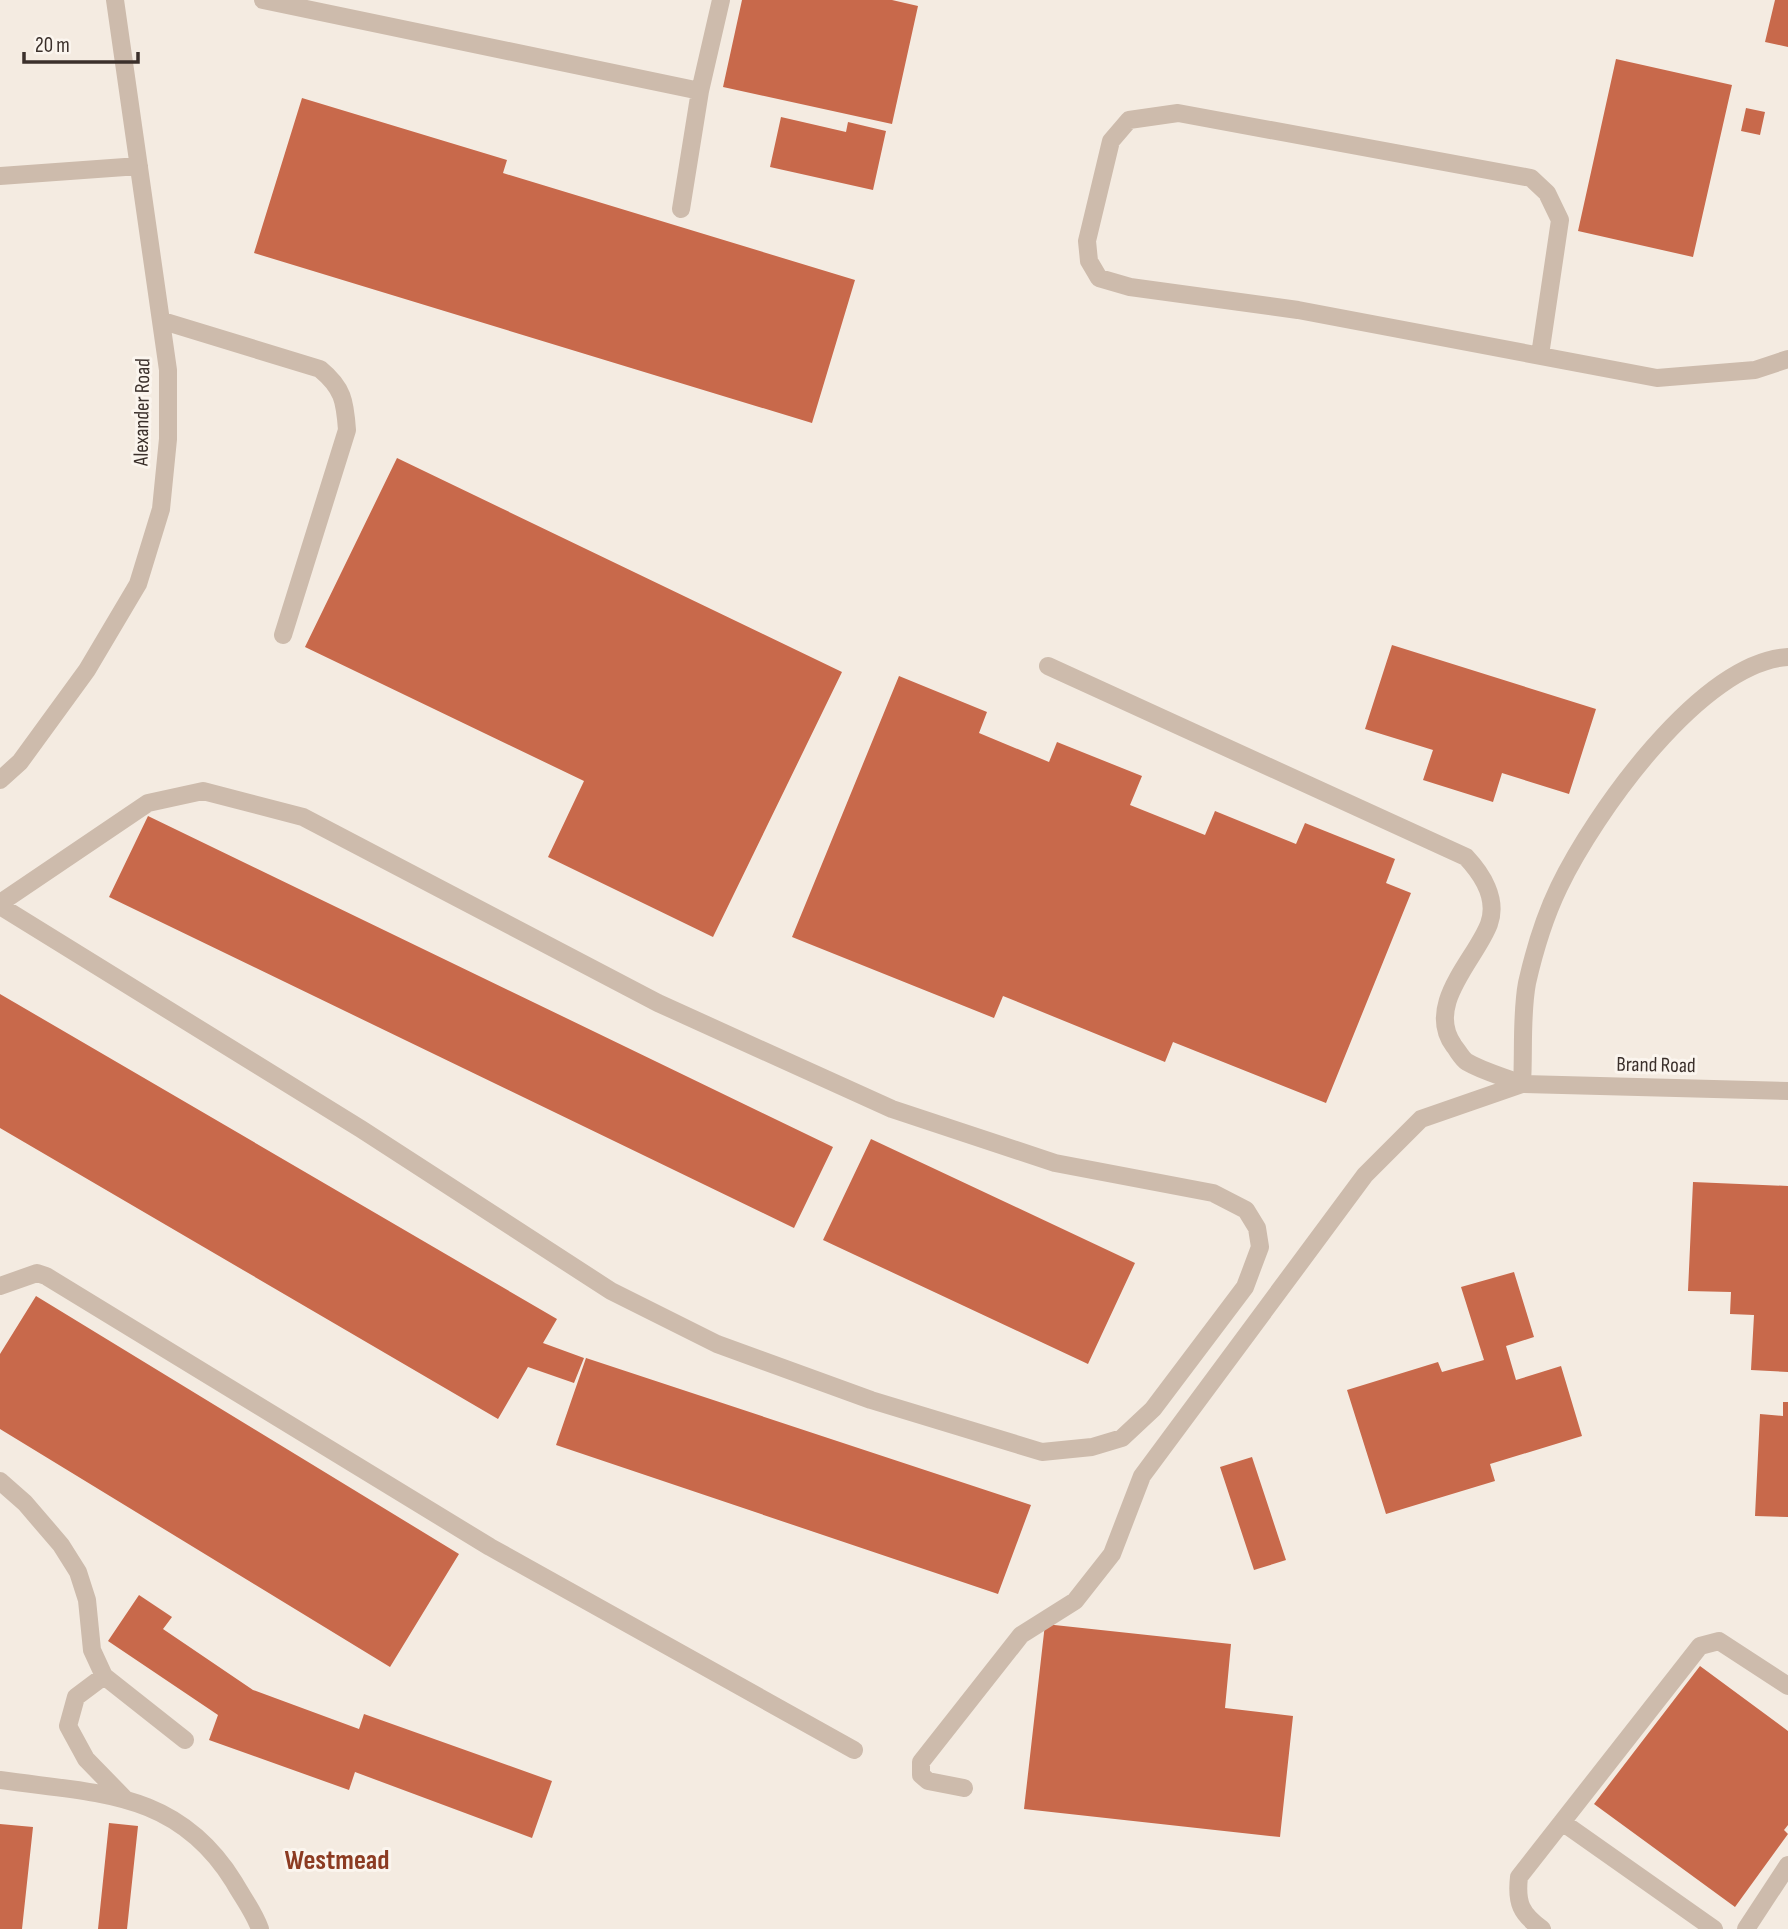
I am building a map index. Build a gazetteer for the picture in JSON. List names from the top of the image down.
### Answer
{
  "streets": {
    "lane": ["Alexander Road", "Brand Road"]
  },
  "districts": ["Westmead"],
  "scale_bar": "20 m"
}
